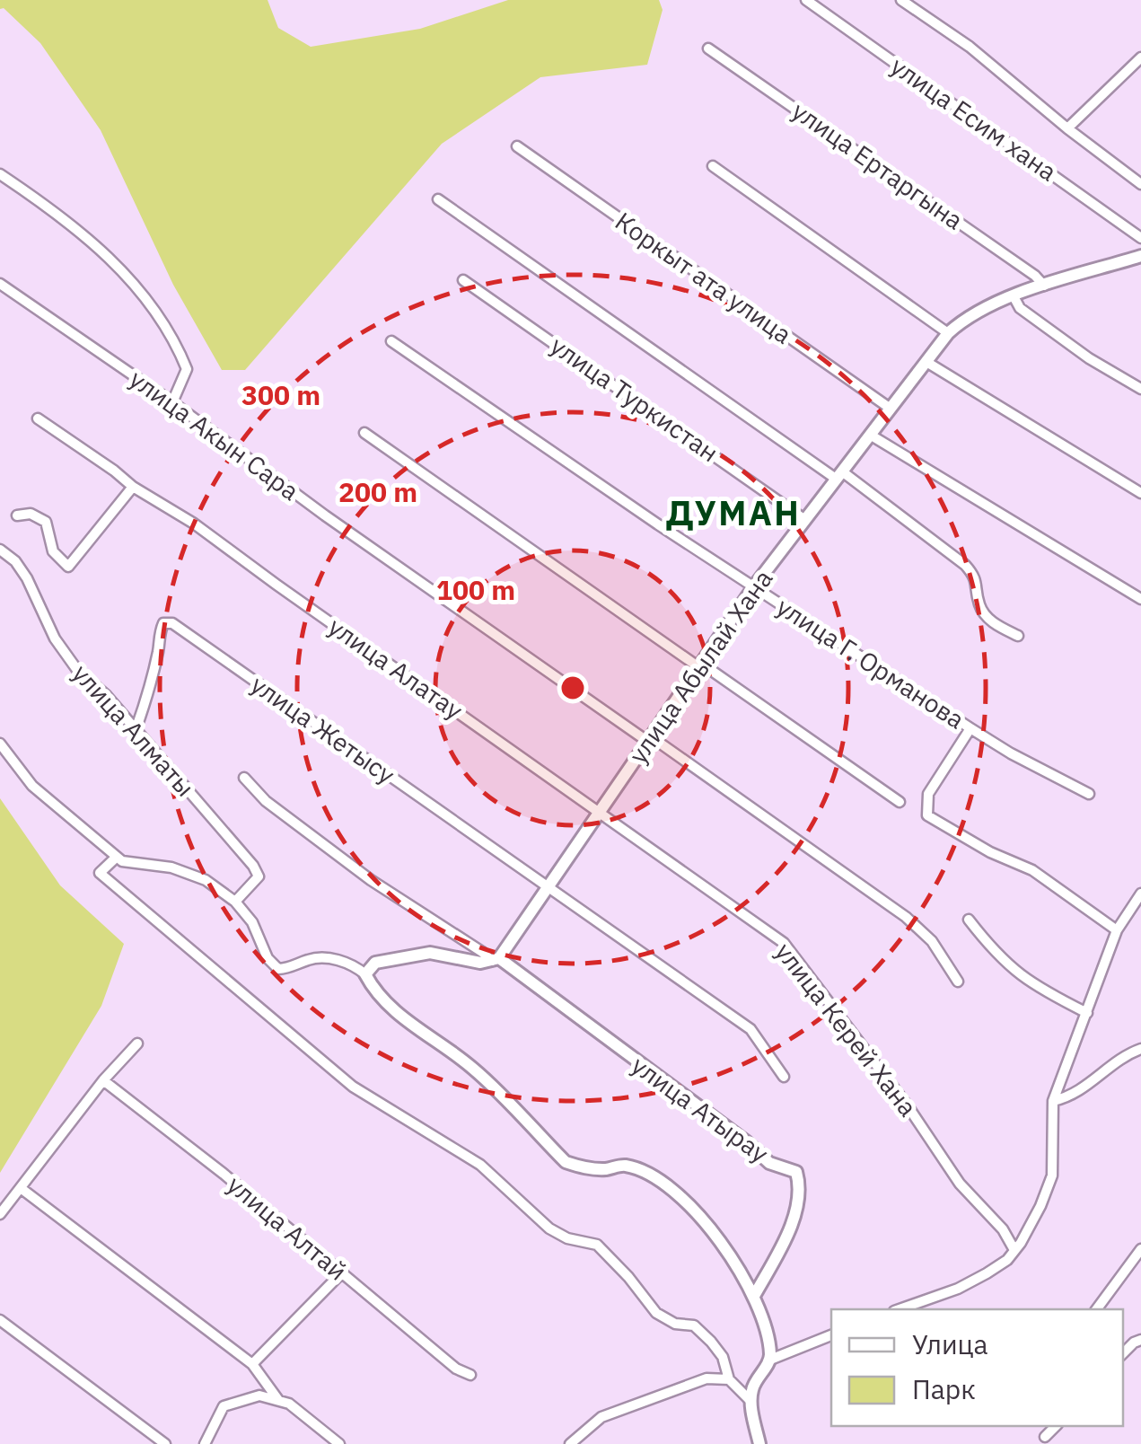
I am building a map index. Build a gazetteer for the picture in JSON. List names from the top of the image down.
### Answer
{
  "streets": {
    "street": [
      "улица Есим хана",
      "улица Ертаргына",
      "Коркыт ата улица",
      "улица Туркистан",
      "улица Акын Сара",
      "улица Г. Орманова",
      "улица Абылай Хана",
      "улица Алатау",
      "улица Жетысу",
      "улица Алматы",
      "улица Керей Хана",
      "улица Атырау",
      "улица Алтай"
    ]
  },
  "crossings": [
    ["улица Ертаргына", "улица Абылай Хана"],
    ["Коркыт ата улица", "улица Абылай Хана"],
    ["улица Туркистан", "улица Абылай Хана"],
    ["улица Акын Сара", "улица Абылай Хана"],
    ["улица Г. Орманова", "улица Абылай Хана"],
    ["улица Абылай Хана", "улица Алатау"],
    ["улица Абылай Хана", "улица Жетысу"],
    ["улица Абылай Хана", "улица Керей Хана"],
    ["улица Абылай Хана", "улица Атырау"],
    ["улица Алатау", "улица Керей Хана"],
    ["улица Жетысу", "улица Алматы"]
  ],
  "districts": ["ДУМАН"],
  "legend": ["Улица", "Парк"],
  "rings": ["300 m", "200 m", "100 m"]
}
